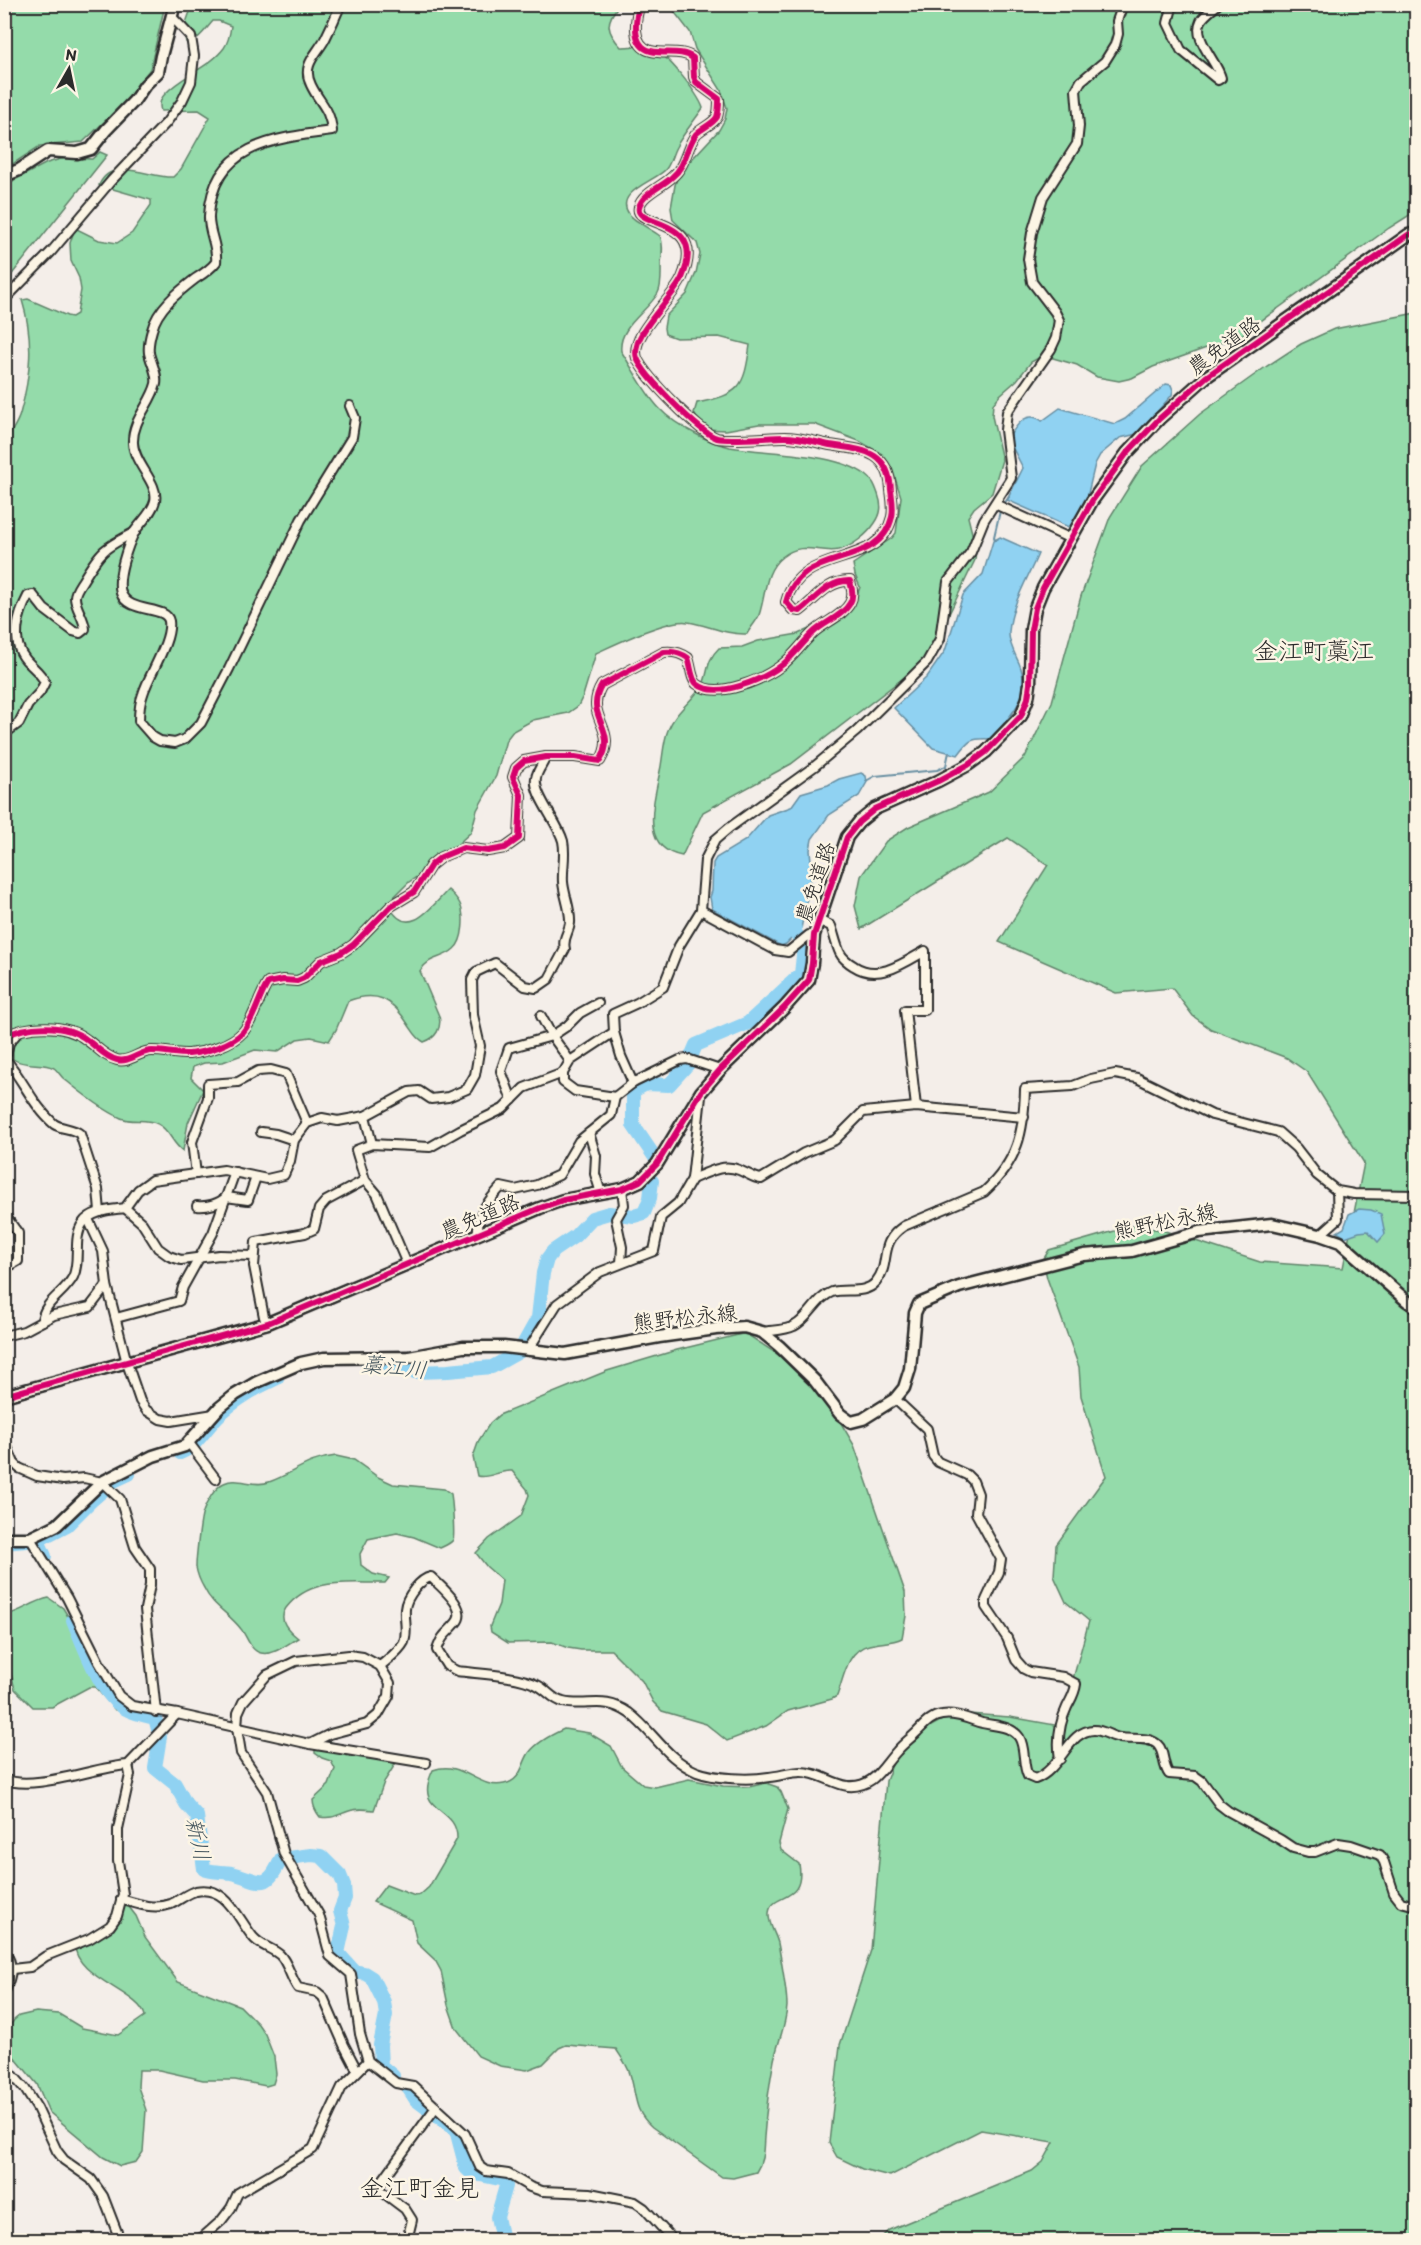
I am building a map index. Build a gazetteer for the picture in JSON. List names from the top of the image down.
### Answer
{
  "streets": {
    "street": ["農免道路", "熊野松永線"]
  },
  "districts": ["金江町藁江", "金江町金見"],
  "water": ["藁江川", "新川"],
  "north": "top"
}
